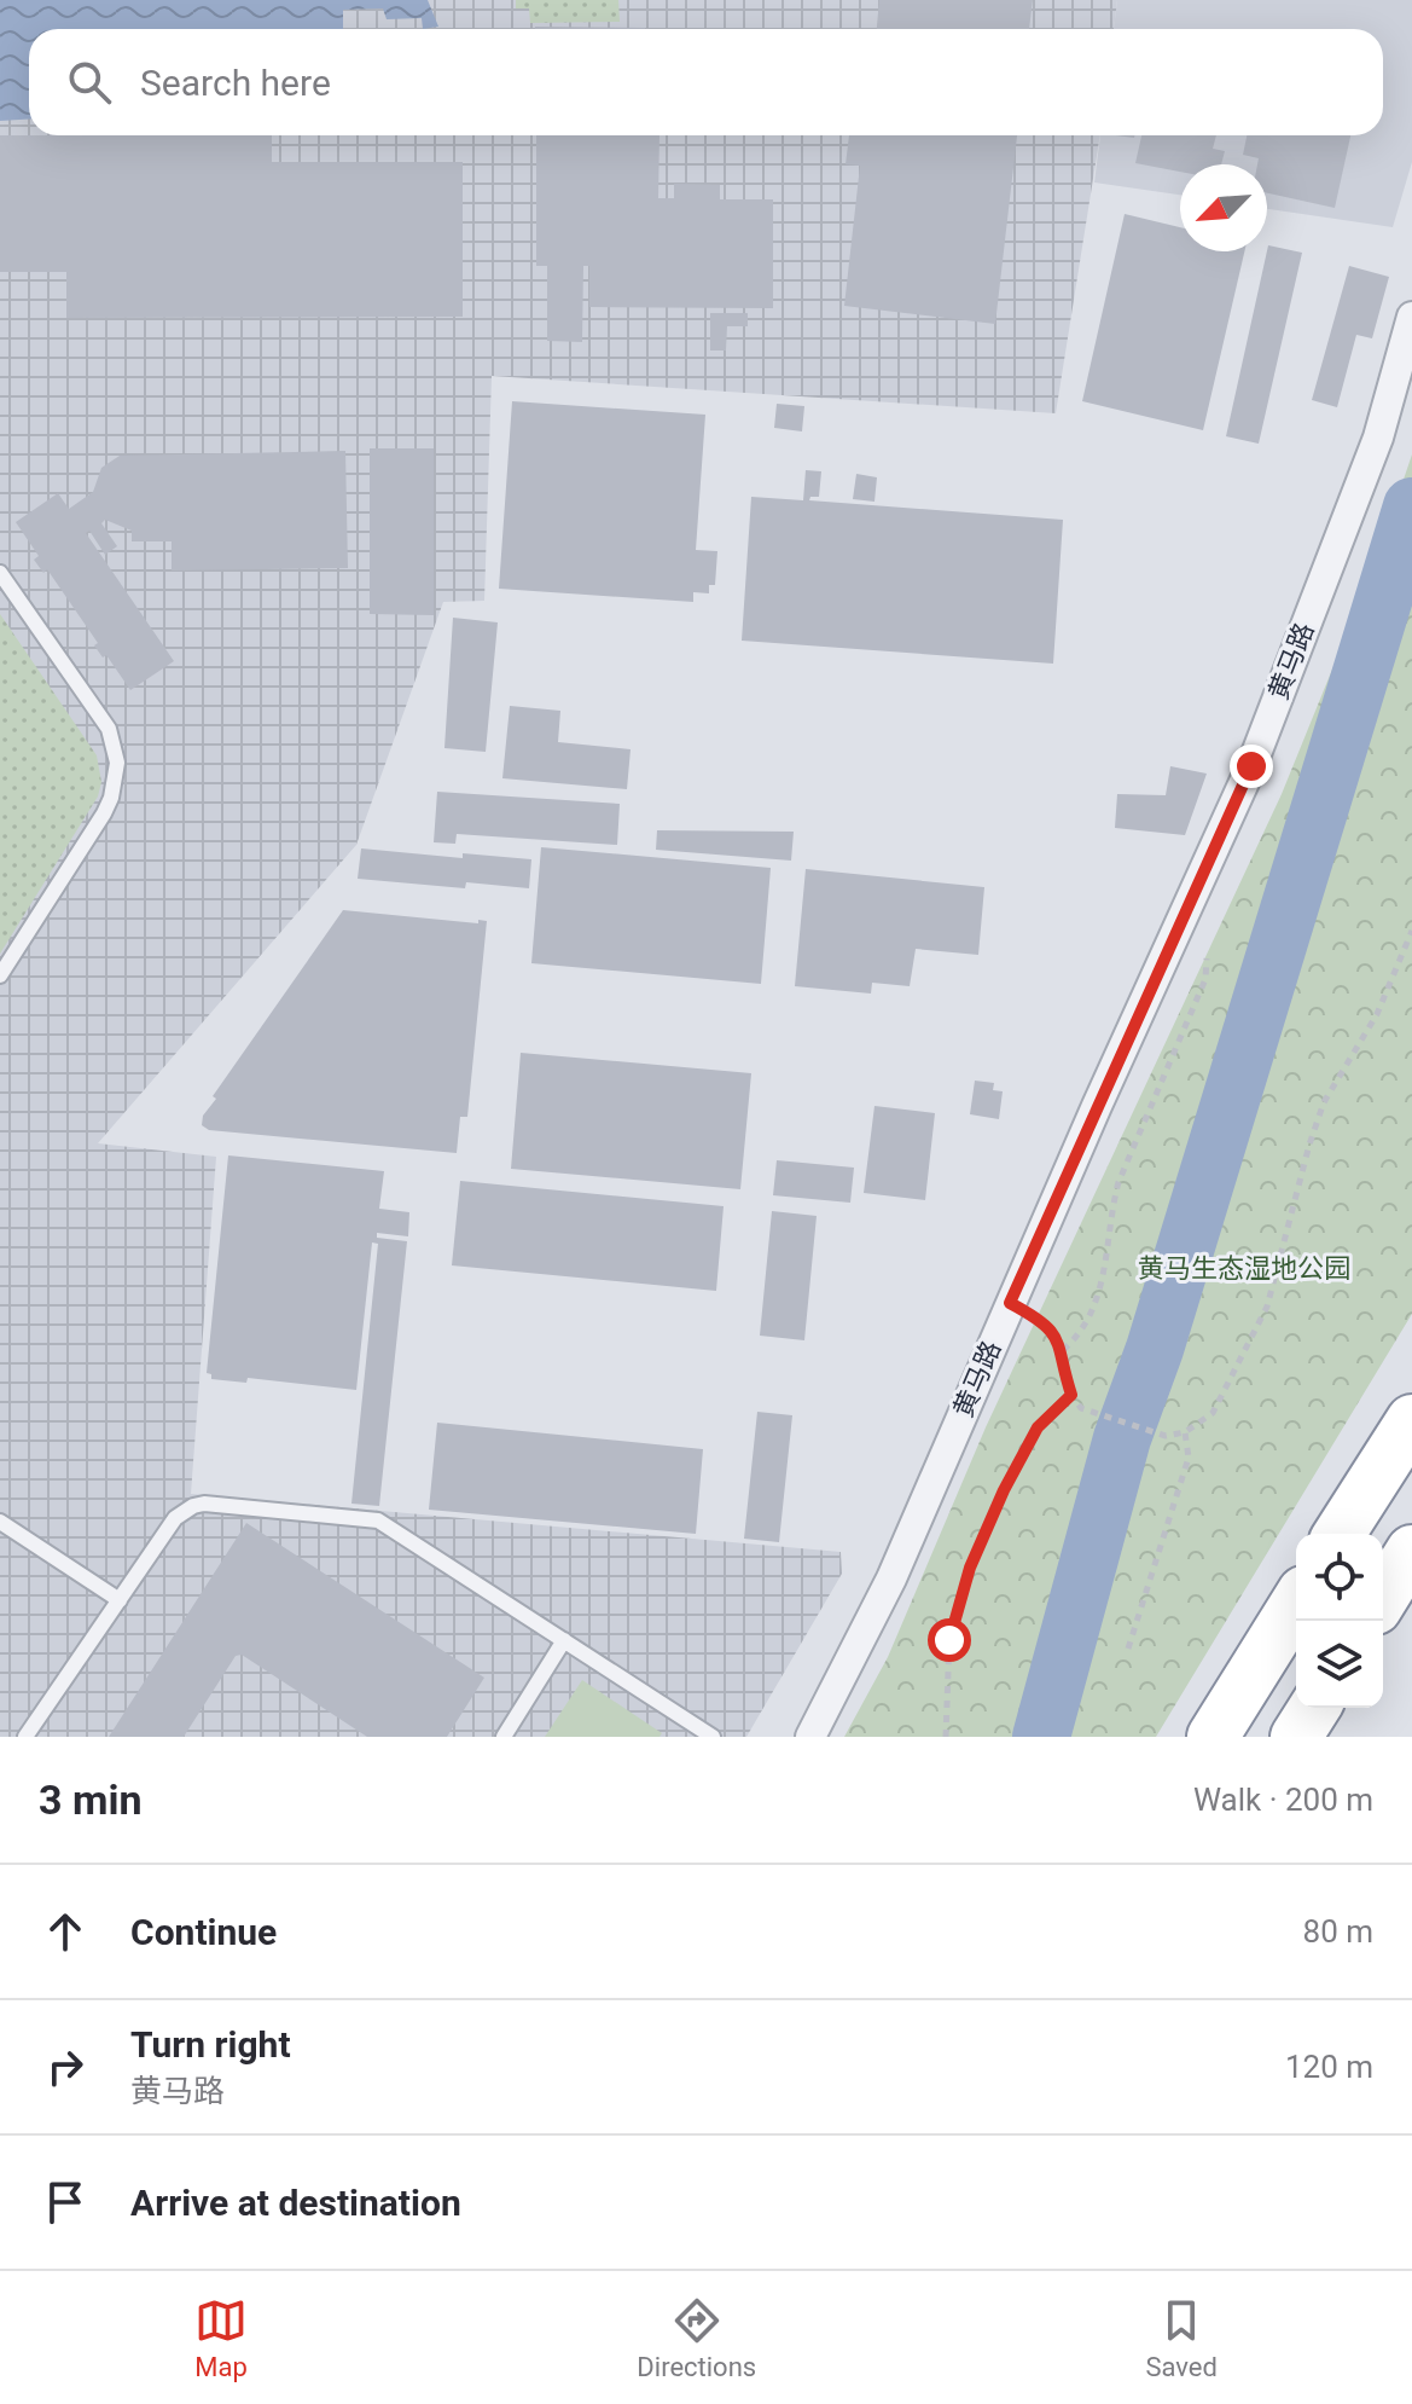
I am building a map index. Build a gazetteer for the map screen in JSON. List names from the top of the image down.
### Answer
{
  "streets": {
    "street": ["黄马路"]
  },
  "parks": ["黄马生态湿地公园"],
  "north": "bottom left",
  "page": {
    "search": "Search here",
    "heading": ["3 min", "Walk · 200 m"],
    "list": [
      ["Continue", "80 m"],
      ["Turn right", "黄马路", "120 m"],
      "Arrive at destination"
    ],
    "nav": ["Map", "Directions", "Saved"]
  }
}
